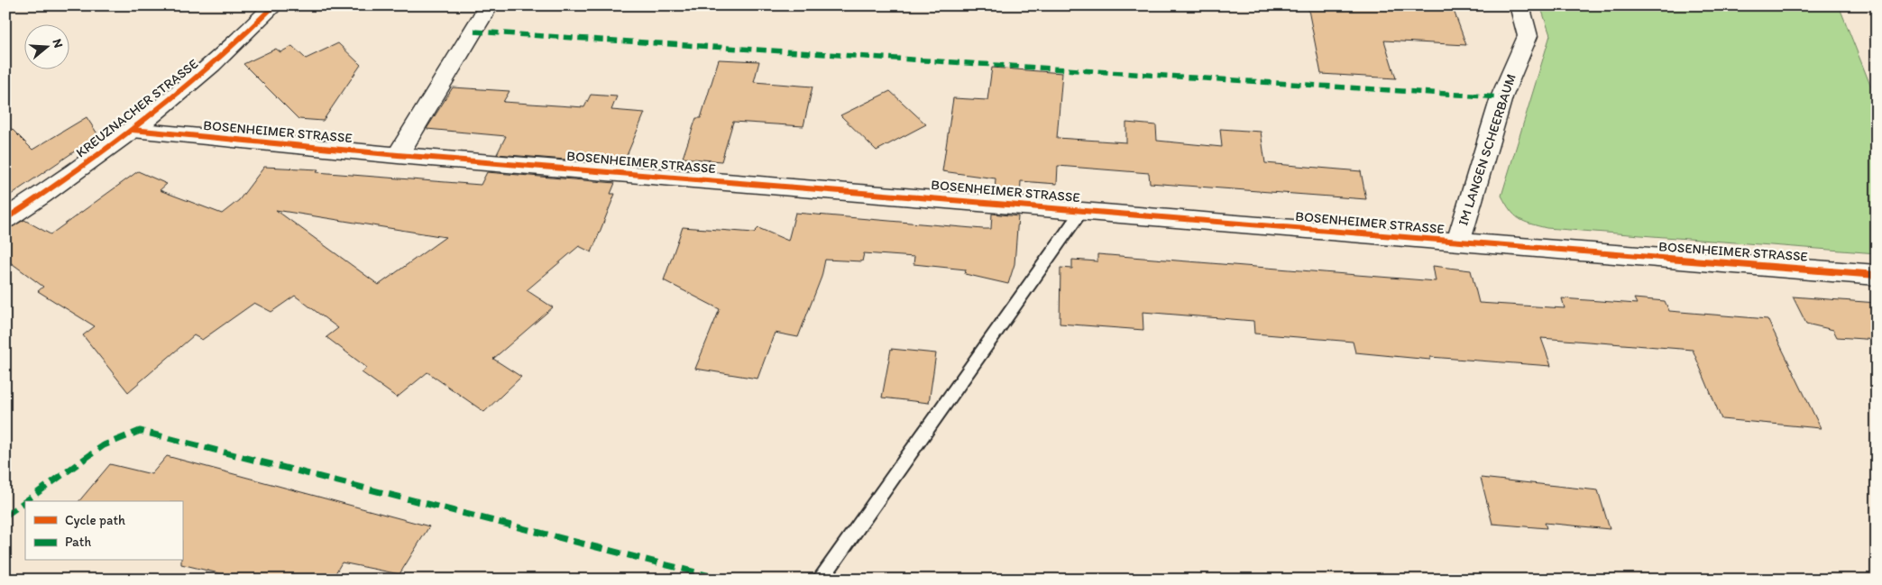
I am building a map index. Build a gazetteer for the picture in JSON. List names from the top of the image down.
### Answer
{
  "streets": {
    "street": ["KREUZNACHER STRASSE", "BOSENHEIMER STRASSE", "IM LANGEN SCHEERBAUM"]
  },
  "crossings": [
    ["KREUZNACHER STRASSE", "BOSENHEIMER STRASSE"],
    ["BOSENHEIMER STRASSE", "IM LANGEN SCHEERBAUM"]
  ],
  "legend": ["Cycle path", "Path"],
  "north": "right"
}
